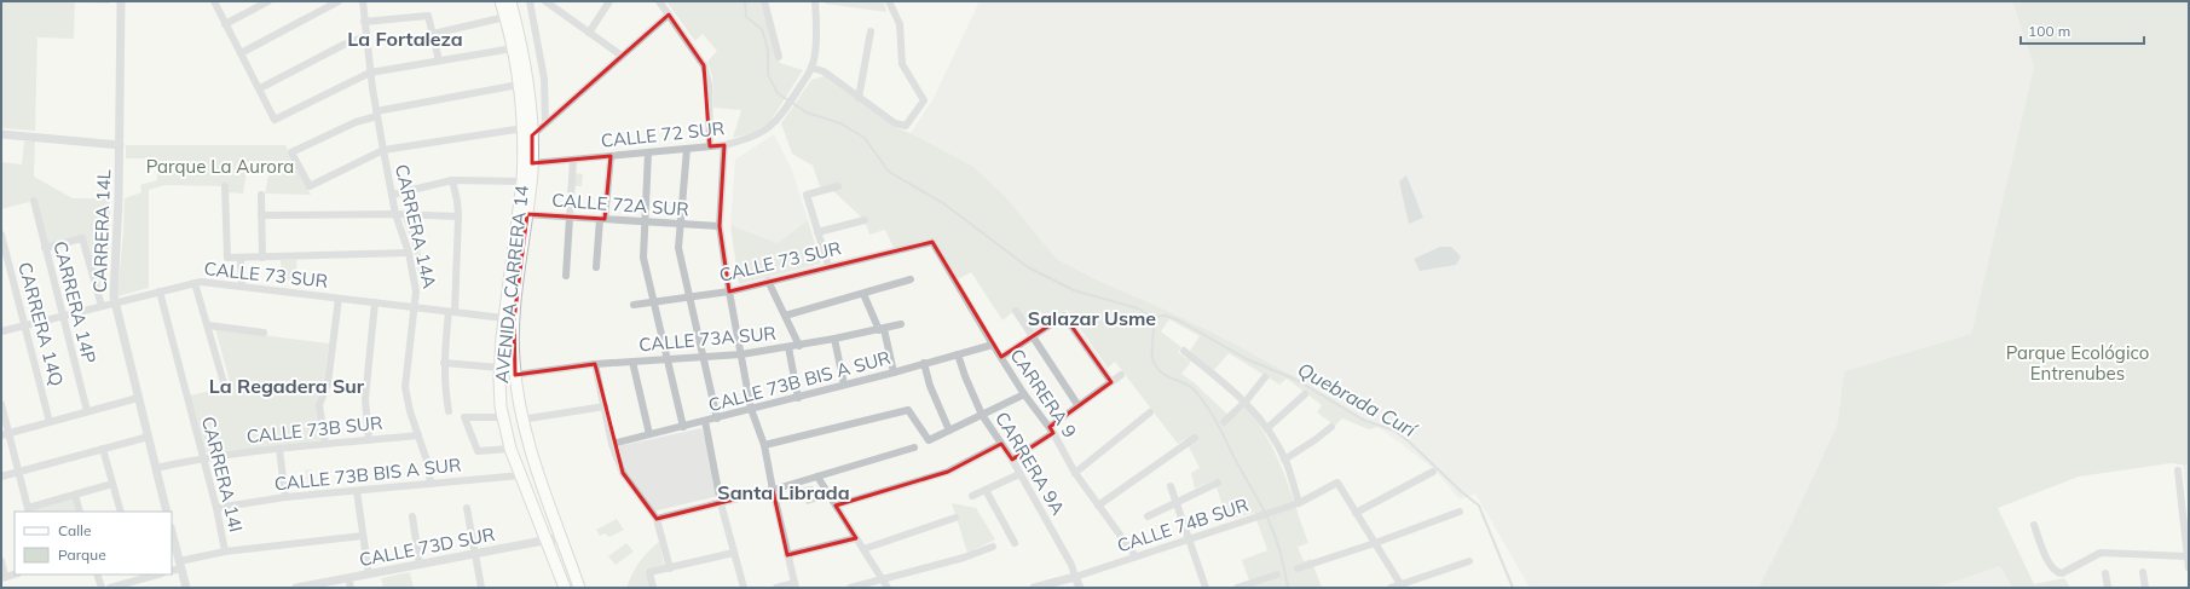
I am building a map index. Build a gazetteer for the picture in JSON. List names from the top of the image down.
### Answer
{
  "streets": {
    "main road": ["AVENIDA CARRERA 14"],
    "street": [
      "CALLE 72 SUR",
      "CALLE 72A SUR",
      "CARRERA 14A",
      "CARRERA 14L",
      "CALLE 73 SUR",
      "CARRERA 14P",
      "CARRERA 14Q",
      "CALLE 73A SUR",
      "CALLE 73B BIS A SUR",
      "CARRERA 9",
      "CALLE 73B SUR",
      "CARRERA 9A",
      "CARRERA 14I",
      "CALLE 74B SUR",
      "CALLE 73D SUR"
    ]
  },
  "crossings": [
    ["CALLE 72 SUR", "AVENIDA CARRERA 14"],
    ["CALLE 72A SUR", "AVENIDA CARRERA 14"],
    ["CARRERA 14A", "CALLE 73 SUR"],
    ["CARRERA 14A", "CALLE 73B BIS A SUR"],
    ["CARRERA 14A", "CALLE 73B SUR"],
    ["CARRERA 14L", "CALLE 73 SUR"],
    ["CARRERA 14L", "CALLE 73B SUR"],
    ["CALLE 73 SUR", "AVENIDA CARRERA 14"],
    ["CALLE 73 SUR", "CARRERA 14P"],
    ["CALLE 73 SUR", "CARRERA 14Q"],
    ["CALLE 73 SUR", "CARRERA 9"],
    ["CALLE 73 SUR", "CARRERA 14I"],
    ["AVENIDA CARRERA 14", "CALLE 73A SUR"],
    ["AVENIDA CARRERA 14", "CALLE 73B BIS A SUR"],
    ["AVENIDA CARRERA 14", "CALLE 73D SUR"],
    ["CALLE 73B BIS A SUR", "CARRERA 9"],
    ["CALLE 73B BIS A SUR", "CARRERA 9A"],
    ["CALLE 73B BIS A SUR", "CARRERA 14I"],
    ["CARRERA 9", "CALLE 74B SUR"],
    ["CALLE 73B SUR", "CARRERA 14I"],
    ["CARRERA 9A", "CALLE 74B SUR"]
  ],
  "districts": [
    "La Fortaleza",
    "Salazar Usme",
    "La Regadera Sur",
    "Santa Librada"
  ],
  "water": ["Quebrada Curí"],
  "parks": ["Parque La Aurora", "Parque Ecológico Entrenubes"],
  "legend": ["Calle", "Parque"],
  "scale_bar": "100 m"
}
